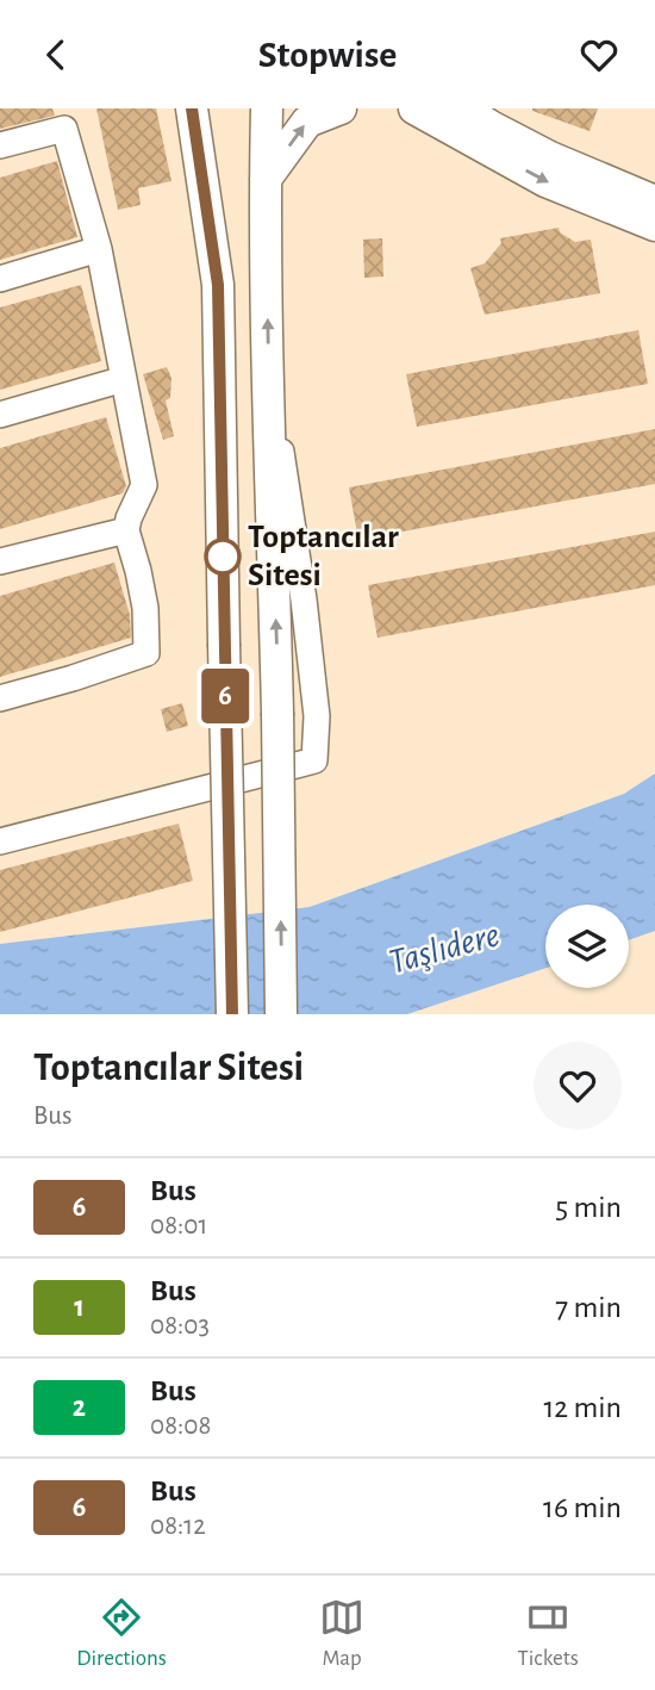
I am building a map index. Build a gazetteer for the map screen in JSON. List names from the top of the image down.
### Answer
{
  "water": ["Taşlıdere"],
  "places": ["Toptancılar Sitesi"],
  "lines": ["bus line 6"],
  "page": {
    "header": "Stopwise",
    "on_map": "6",
    "heading": ["Toptancılar Sitesi", "Bus"],
    "list": [
      {
        "mark": "6",
        "name": "Bus",
        "note": "08:01",
        "value": "5 min"
      },
      {
        "mark": "1",
        "name": "Bus",
        "note": "08:03",
        "value": "7 min"
      },
      {
        "mark": "2",
        "name": "Bus",
        "note": "08:08",
        "value": "12 min"
      },
      {
        "mark": "6",
        "name": "Bus",
        "note": "08:12",
        "value": "16 min"
      }
    ],
    "tabs": ["Directions", "Map", "Tickets"]
  }
}
